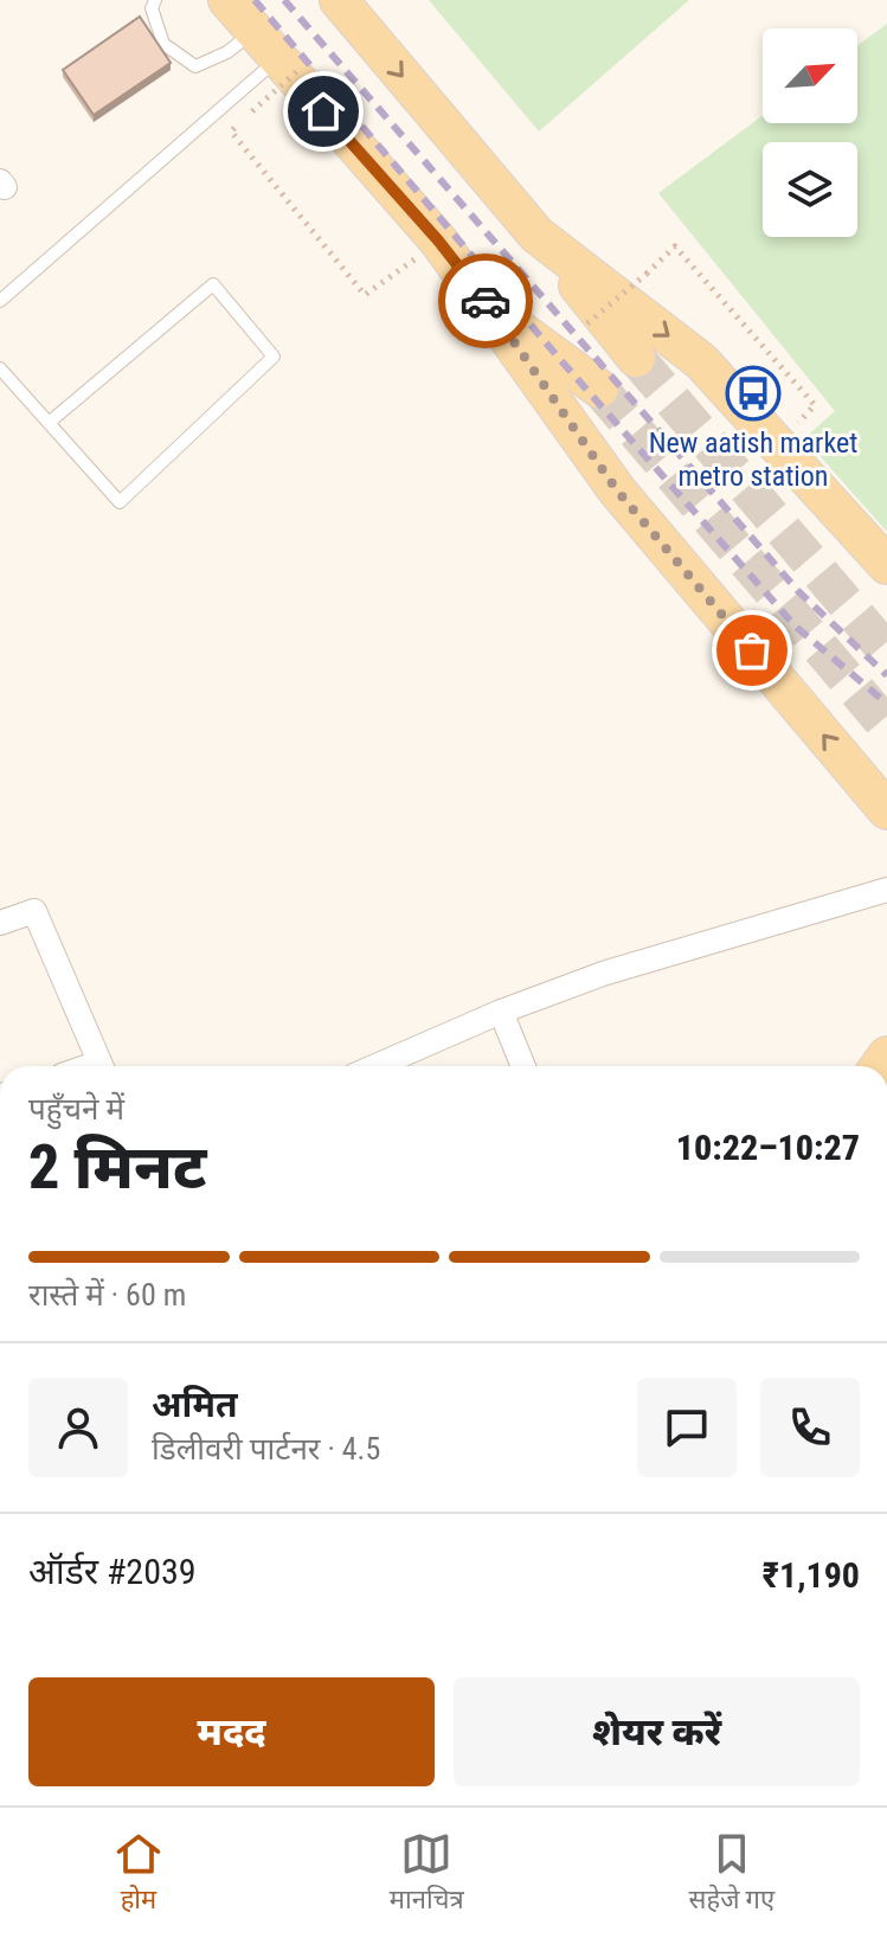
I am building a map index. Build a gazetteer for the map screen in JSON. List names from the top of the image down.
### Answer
{
  "places": {
    "bus stop": ["New aatish market metro station"]
  },
  "north": "top right",
  "page": {
    "heading": ["2 मिनट", "पहुँचने में", "10:22–10:27"],
    "panel": [
      "अमित",
      "डिलीवरी पार्टनर · 4.5",
      "ऑर्डर #2039",
      "₹1,190"
    ],
    "bar": "रास्ते में · 60 m",
    "buttons": ["मदद", "शेयर करें"],
    "tabs": ["होम", "मानचित्र", "सहेजे गए"]
  }
}
